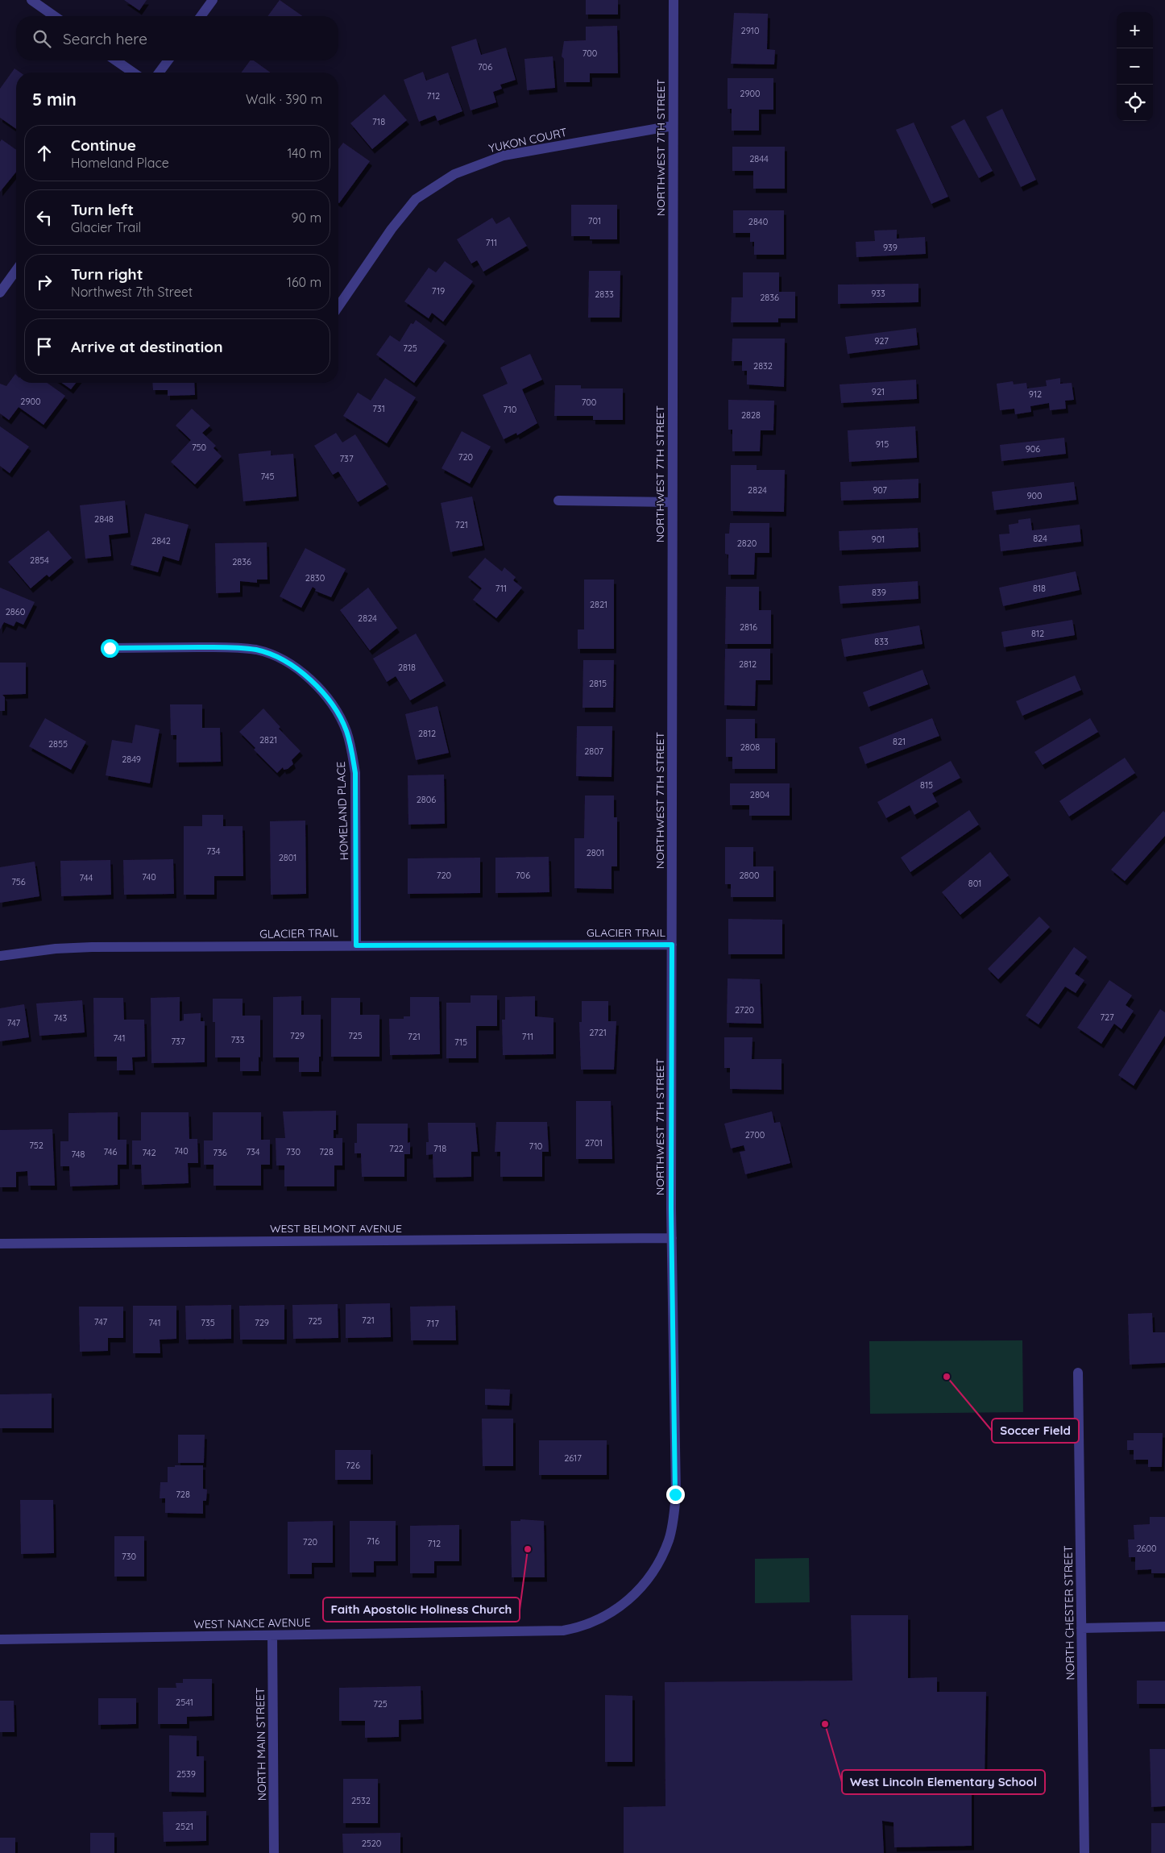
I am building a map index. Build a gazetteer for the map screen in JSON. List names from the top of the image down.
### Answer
{
  "streets": {
    "street": [
      "YUKON COURT",
      "NORTHWEST 7TH STREET",
      "HOMELAND PLACE",
      "GLACIER TRAIL",
      "WEST BELMONT AVENUE",
      "NORTH CHESTER STREET",
      "WEST NANCE AVENUE",
      "NORTH MAIN STREET"
    ]
  },
  "crossings": [
    ["YUKON COURT", "NORTHWEST 7TH STREET"],
    ["NORTHWEST 7TH STREET", "GLACIER TRAIL"],
    ["NORTHWEST 7TH STREET", "WEST BELMONT AVENUE"],
    ["NORTHWEST 7TH STREET", "WEST NANCE AVENUE"],
    ["HOMELAND PLACE", "GLACIER TRAIL"],
    ["WEST NANCE AVENUE", "NORTH MAIN STREET"]
  ],
  "places": ["Soccer Field", "Faith Apostolic Holiness Church", "West Lincoln Elementary School"],
  "house_numbers": [
    "2910",
    "700",
    "706",
    "2900",
    "712",
    "718",
    "2844",
    "701",
    "2840",
    "711",
    "939",
    "719",
    "933",
    "2833",
    "2836",
    "927",
    "725",
    "2832",
    "921",
    "912",
    "2900",
    "700",
    "731",
    "710",
    "2828",
    "915",
    "750",
    "906",
    "720",
    "737",
    "745",
    "2824",
    "907",
    "900",
    "2848",
    "721",
    "824",
    "901",
    "2842",
    "2820",
    "2854",
    "2836",
    "2830",
    "711",
    "818",
    "839",
    "2821",
    "2860",
    "2824",
    "2816",
    "812",
    "833",
    "2812",
    "2818",
    "2815",
    "2812",
    "2821",
    "821",
    "2855",
    "2808",
    "2807",
    "2849",
    "815",
    "2804",
    "2806",
    "734",
    "2801",
    "2801",
    "720",
    "706",
    "2800",
    "740",
    "744",
    "756",
    "801",
    "2720",
    "727",
    "743",
    "747",
    "2721",
    "729",
    "725",
    "721",
    "711",
    "741",
    "733",
    "737",
    "715",
    "2700",
    "2701",
    "752",
    "710",
    "722",
    "718",
    "740",
    "746",
    "734",
    "730",
    "728",
    "742",
    "736",
    "748",
    "721",
    "725",
    "747",
    "741",
    "735",
    "729",
    "717",
    "2617",
    "726",
    "728",
    "716",
    "720",
    "712",
    "2600",
    "730",
    "2541",
    "725",
    "2539",
    "2532",
    "2521",
    "2520"
  ],
  "page": {
    "map_buttons": ["+", "−"],
    "search": "Search here",
    "heading": ["5 min", "Walk · 390 m"],
    "list": [
      ["Continue", "Homeland Place", "140 m"],
      ["Turn left", "Glacier Trail", "90 m"],
      ["Turn right", "Northwest 7th Street", "160 m"],
      "Arrive at destination"
    ]
  }
}
